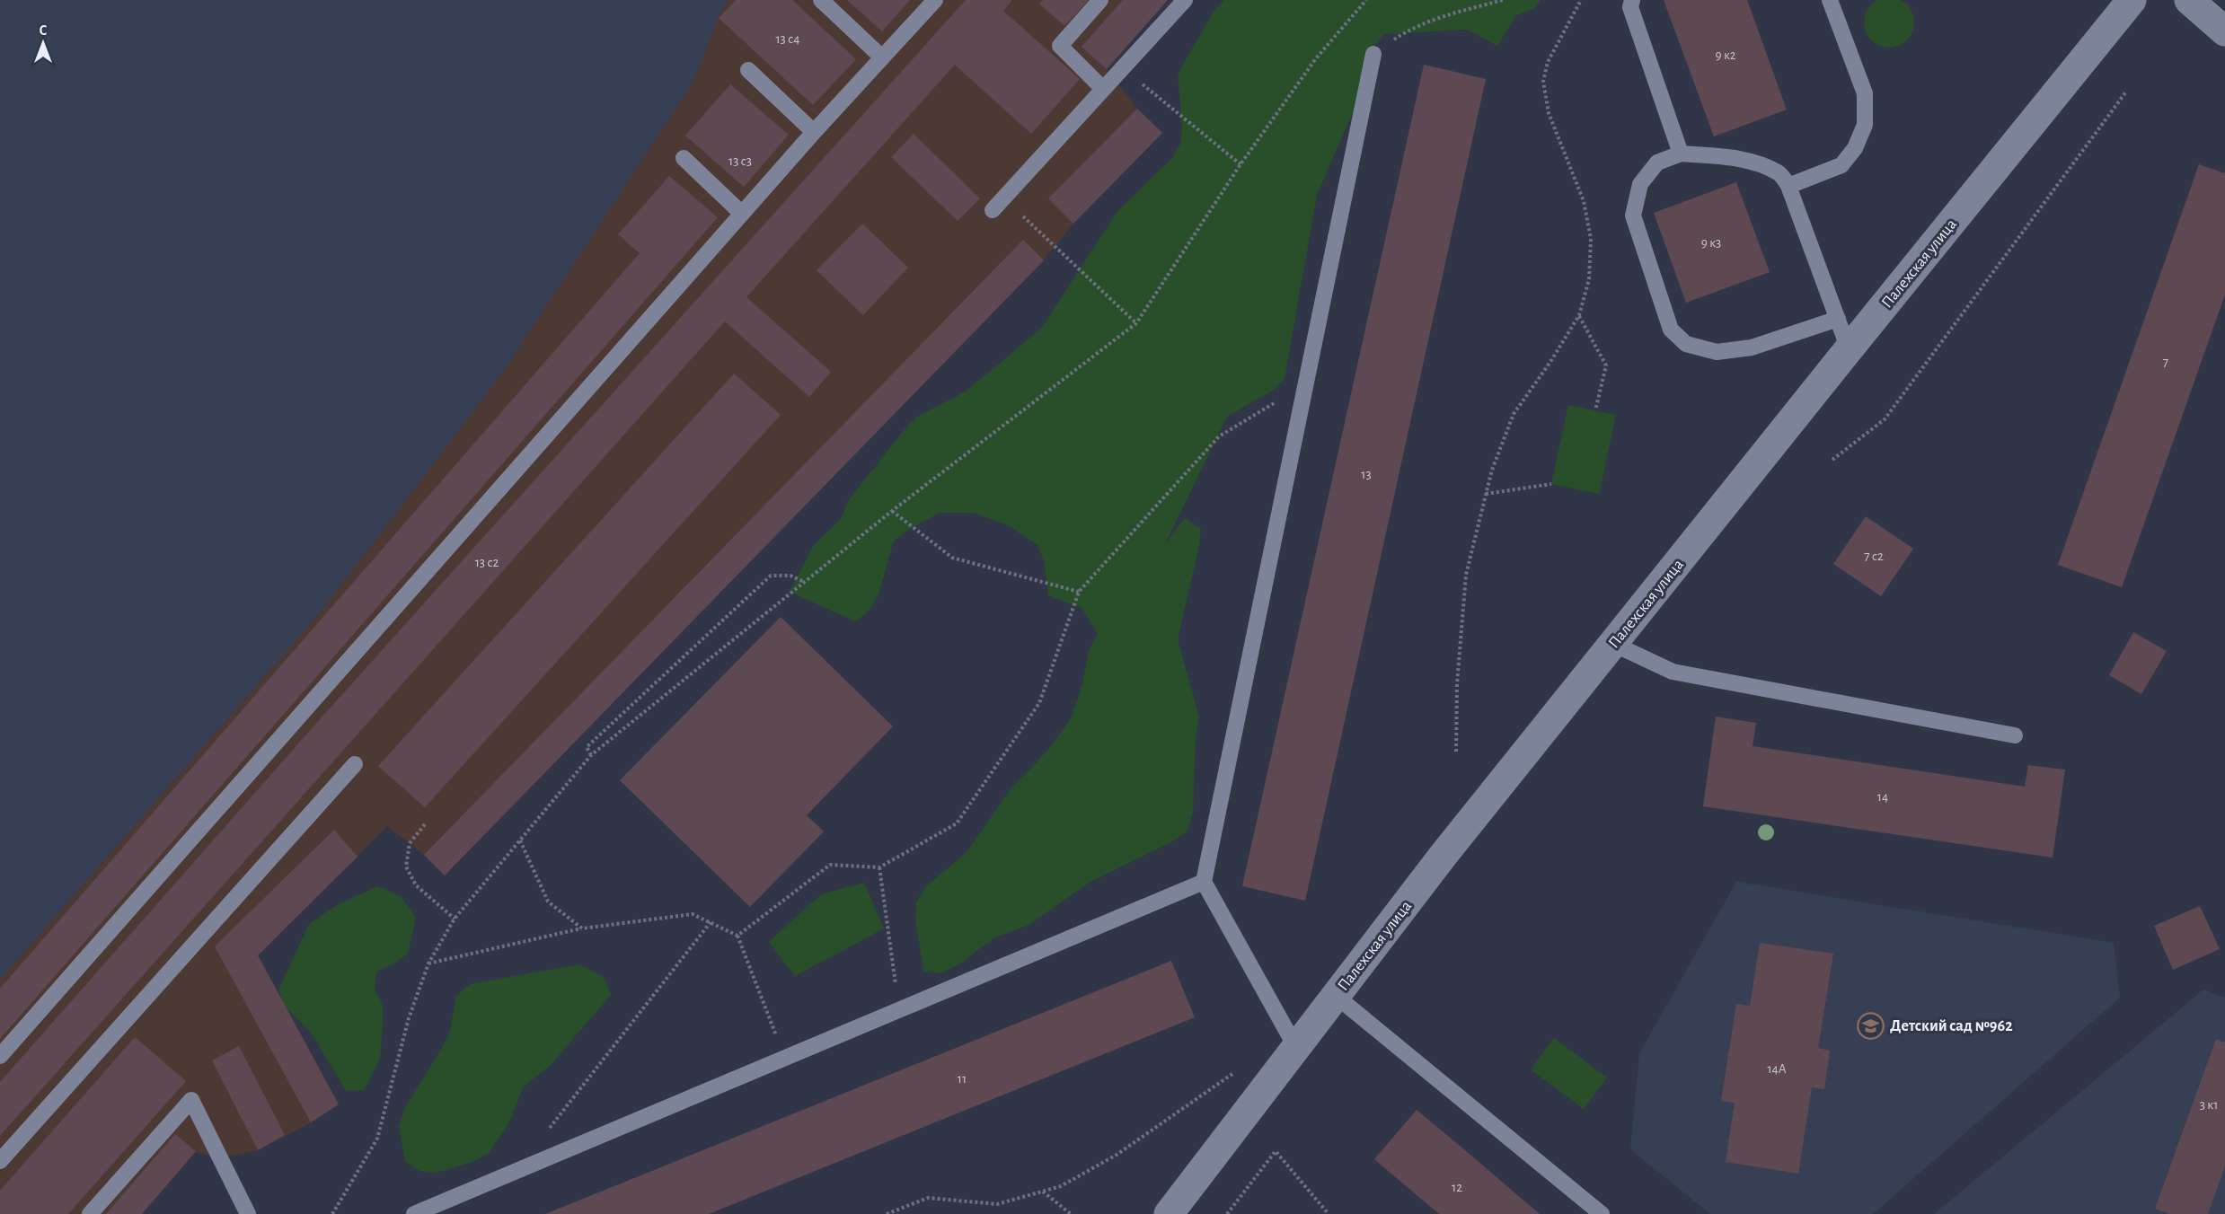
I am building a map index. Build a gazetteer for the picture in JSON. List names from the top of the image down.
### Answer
{
  "streets": {
    "street": ["Палехская улица"]
  },
  "places": {
    "school or university": ["Детский сад №962"]
  },
  "house_numbers": [
    "13 с4",
    "9 к2",
    "13 с3",
    "9 к3",
    "7",
    "13",
    "7 с2",
    "13 с2",
    "14",
    "14А",
    "11",
    "3 к1",
    "12"
  ],
  "north": "top"
}
